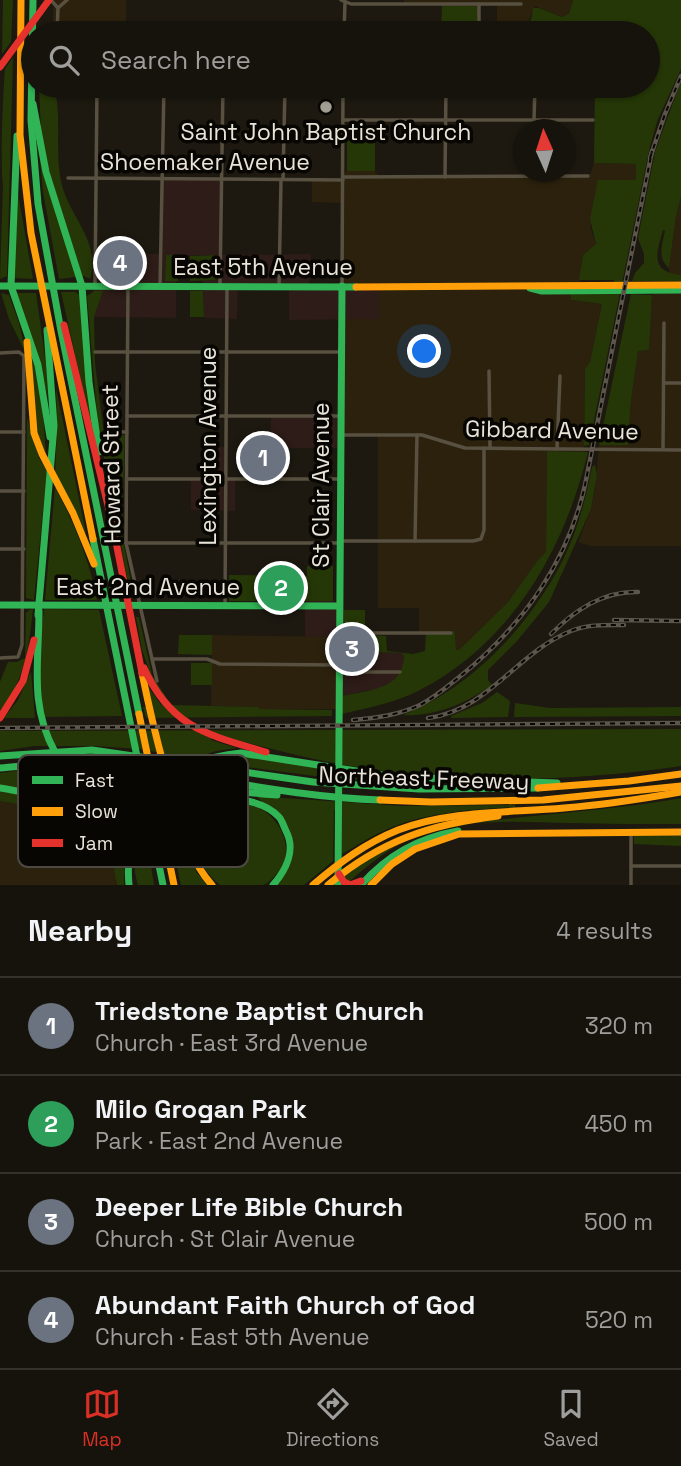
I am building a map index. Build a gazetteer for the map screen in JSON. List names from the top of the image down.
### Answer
{
  "streets": {
    "main road": [
      "East 5th Avenue",
      "St Clair Avenue",
      "East 2nd Avenue",
      "Northeast Freeway"
    ],
    "street": [
      "Shoemaker Avenue",
      "Gibbard Avenue",
      "Lexington Avenue",
      "Howard Street"
    ]
  },
  "crossings": [
    ["Shoemaker Avenue", "Lexington Avenue"],
    ["Shoemaker Avenue", "St Clair Avenue"],
    ["East 5th Avenue", "Lexington Avenue"],
    ["East 5th Avenue", "Howard Street"],
    ["East 5th Avenue", "St Clair Avenue"],
    ["Gibbard Avenue", "St Clair Avenue"],
    ["Lexington Avenue", "East 2nd Avenue"],
    ["Howard Street", "East 2nd Avenue"],
    ["St Clair Avenue", "East 2nd Avenue"]
  ],
  "places": ["Saint John Baptist Church"],
  "legend": ["Fast", "Slow", "Jam"],
  "north": "top",
  "page": {
    "search": "Search here",
    "pins": [
      "4",
      "1",
      "2",
      "3"
    ],
    "heading": ["Nearby", "4 results"],
    "list": [
      {
        "mark": "1",
        "name": "Triedstone Baptist Church",
        "note": "Church · East 3rd Avenue",
        "value": "320 m"
      },
      {
        "mark": "2",
        "name": "Milo Grogan Park",
        "note": "Park · East 2nd Avenue",
        "value": "450 m"
      },
      {
        "mark": "3",
        "name": "Deeper Life Bible Church",
        "note": "Church · St Clair Avenue",
        "value": "500 m"
      },
      {
        "mark": "4",
        "name": "Abundant Faith Church of God",
        "note": "Church · East 5th Avenue",
        "value": "520 m"
      }
    ],
    "nav": ["Map", "Directions", "Saved"]
  }
}
